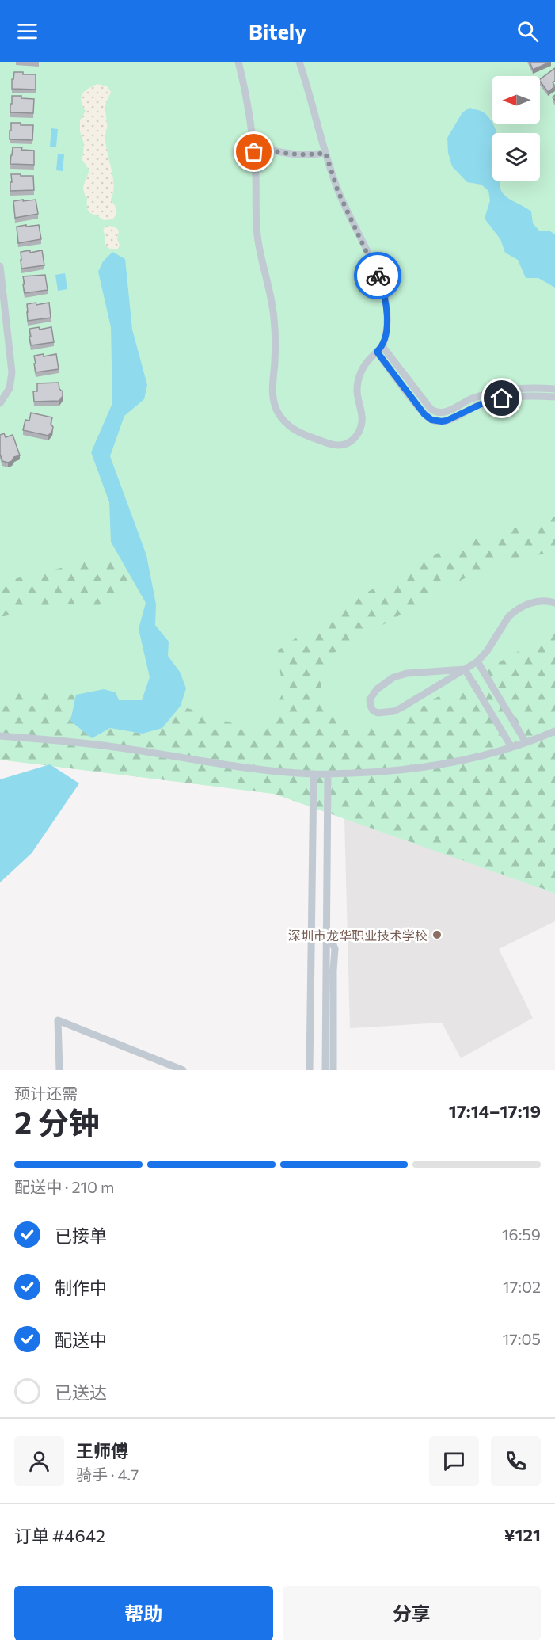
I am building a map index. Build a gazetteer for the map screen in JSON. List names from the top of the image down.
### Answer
{
  "places": ["深圳市龙华职业技术学校"],
  "north": "left",
  "page": {
    "header": "Bitely",
    "heading": ["2 分钟", "预计还需", "17:14–17:19"],
    "panel": [
      "王师傅",
      "骑手 · 4.7",
      "订单 #4642",
      "¥121"
    ],
    "bar": "配送中 · 210 m",
    "list": [
      ["已接单", "16:59"],
      ["制作中", "17:02"],
      ["配送中", "17:05"],
      "已送达"
    ],
    "buttons": ["帮助", "分享"]
  }
}
